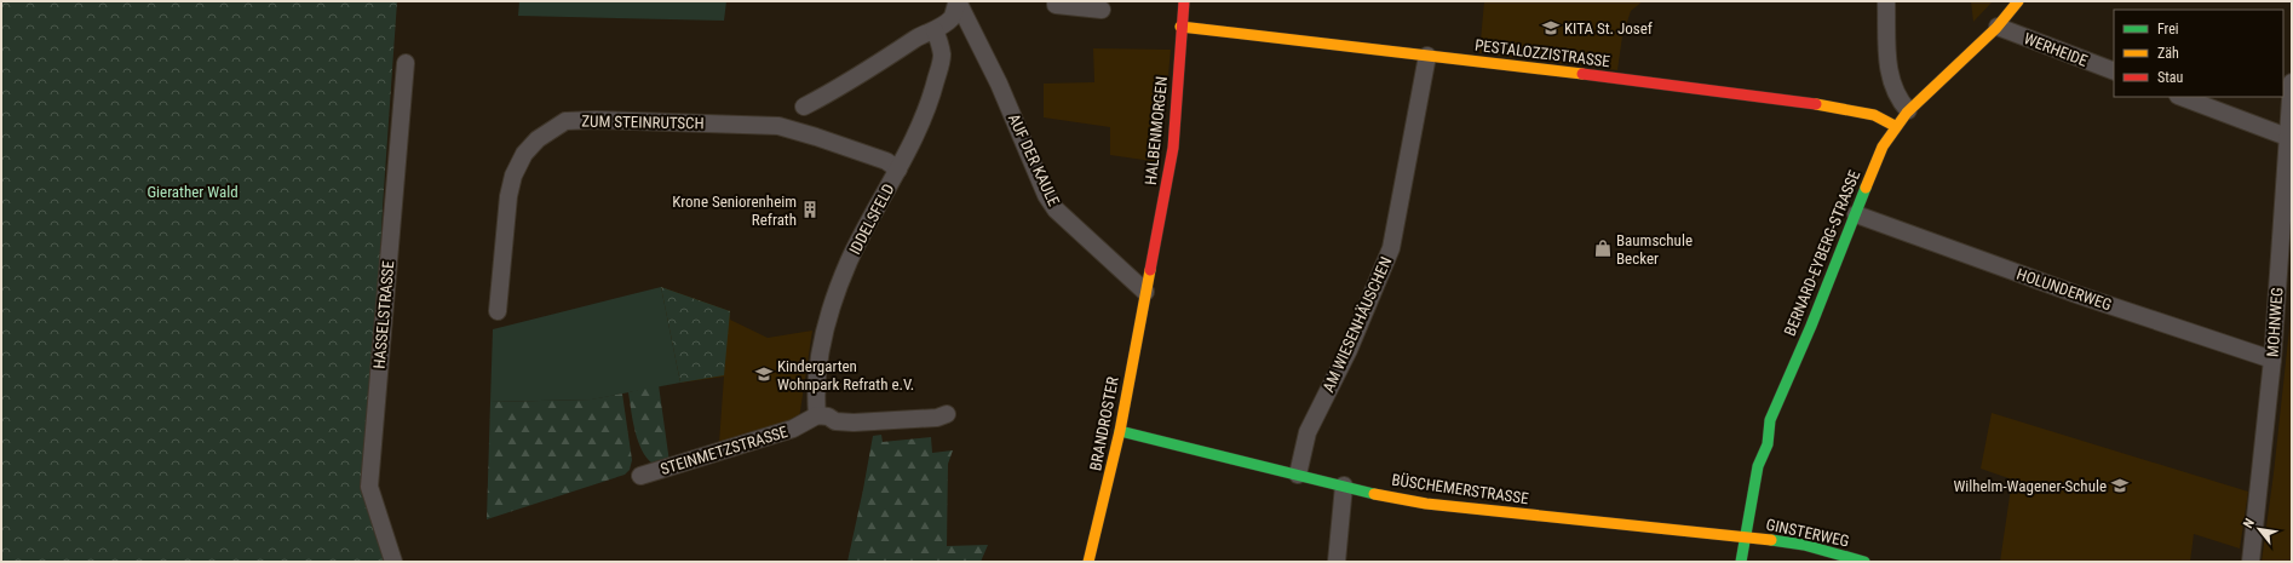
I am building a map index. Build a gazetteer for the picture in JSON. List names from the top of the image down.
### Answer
{
  "streets": {
    "street": [
      "WERHEIDE",
      "PESTALOZZISTRASSE",
      "ZUM STEINRUTSCH",
      "HALBENMORGEN",
      "AUF DER KAULE",
      "IDDELSFELD",
      "BERNARD-EYBERG-STRASSE",
      "HOLUNDERWEG",
      "HASSELSTRASSE",
      "MOHNWEG",
      "AM WIESENHÄUSCHEN",
      "BRANDROSTER",
      "STEINMETZSTRASSE",
      "BÜSCHEMERSTRASSE",
      "GINSTERWEG"
    ]
  },
  "crossings": [
    ["WERHEIDE", "BERNARD-EYBERG-STRASSE"],
    ["PESTALOZZISTRASSE", "HALBENMORGEN"],
    ["PESTALOZZISTRASSE", "BERNARD-EYBERG-STRASSE"],
    ["PESTALOZZISTRASSE", "AM WIESENHÄUSCHEN"],
    ["ZUM STEINRUTSCH", "IDDELSFELD"],
    ["HALBENMORGEN", "AUF DER KAULE"],
    ["HALBENMORGEN", "BRANDROSTER"],
    ["AUF DER KAULE", "BRANDROSTER"],
    ["IDDELSFELD", "STEINMETZSTRASSE"],
    ["BERNARD-EYBERG-STRASSE", "HOLUNDERWEG"],
    ["BERNARD-EYBERG-STRASSE", "BÜSCHEMERSTRASSE"],
    ["BERNARD-EYBERG-STRASSE", "GINSTERWEG"],
    ["HOLUNDERWEG", "MOHNWEG"],
    ["AM WIESENHÄUSCHEN", "BÜSCHEMERSTRASSE"],
    ["BRANDROSTER", "BÜSCHEMERSTRASSE"],
    ["BÜSCHEMERSTRASSE", "GINSTERWEG"]
  ],
  "parks": ["Gierather Wald"],
  "places": {
    "school or university": ["KITA St. Josef", "Kindergarten Wohnpark Refrath e.V.", "Wilhelm-Wagener-Schule"],
    "building": ["Krone Seniorenheim Refrath"],
    "shop": ["Baumschule Becker"]
  },
  "legend": ["Frei", "Zäh", "Stau"],
  "north": "top left"
}
